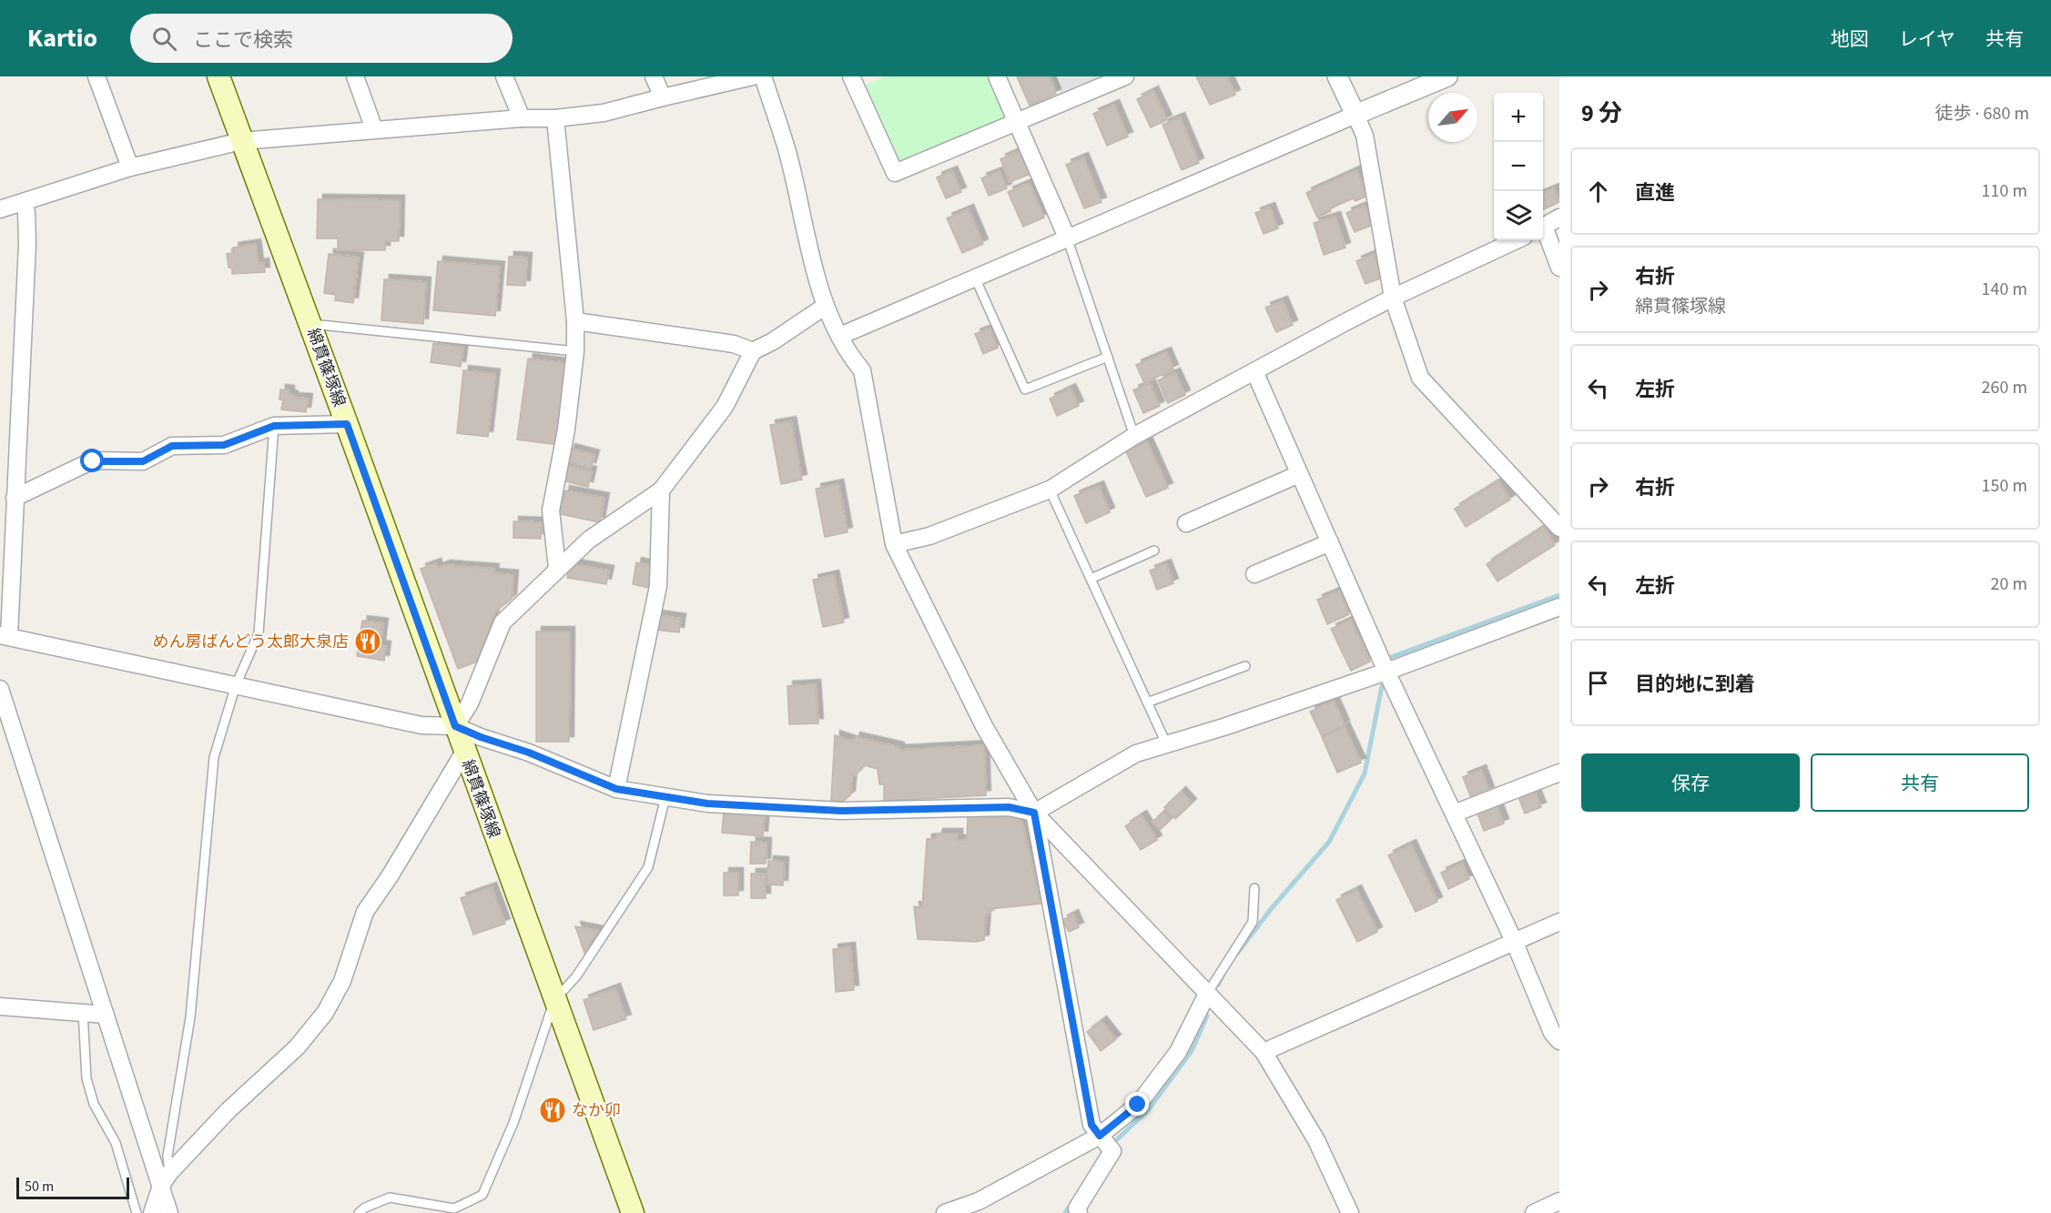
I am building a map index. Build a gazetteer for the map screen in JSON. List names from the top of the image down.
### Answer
{
  "streets": {
    "main road": ["綿貫篠塚線"]
  },
  "places": {
    "restaurant": ["めん房ばんどう太郎大泉店", "なか卯"]
  },
  "scale_bar": "50 m",
  "north": "top right",
  "page": {
    "header": "Kartio",
    "search": "ここで検索",
    "nav": ["地図", "レイヤ", "共有"],
    "heading": ["9 分", "徒歩 · 680 m"],
    "map_buttons": ["+", "−"],
    "list": [
      ["直進", "110 m"],
      ["右折", "綿貫篠塚線", "140 m"],
      ["左折", "260 m"],
      ["右折", "150 m"],
      ["左折", "20 m"],
      "目的地に到着"
    ],
    "buttons": ["保存", "共有"],
    "scale": "50 m"
  }
}
